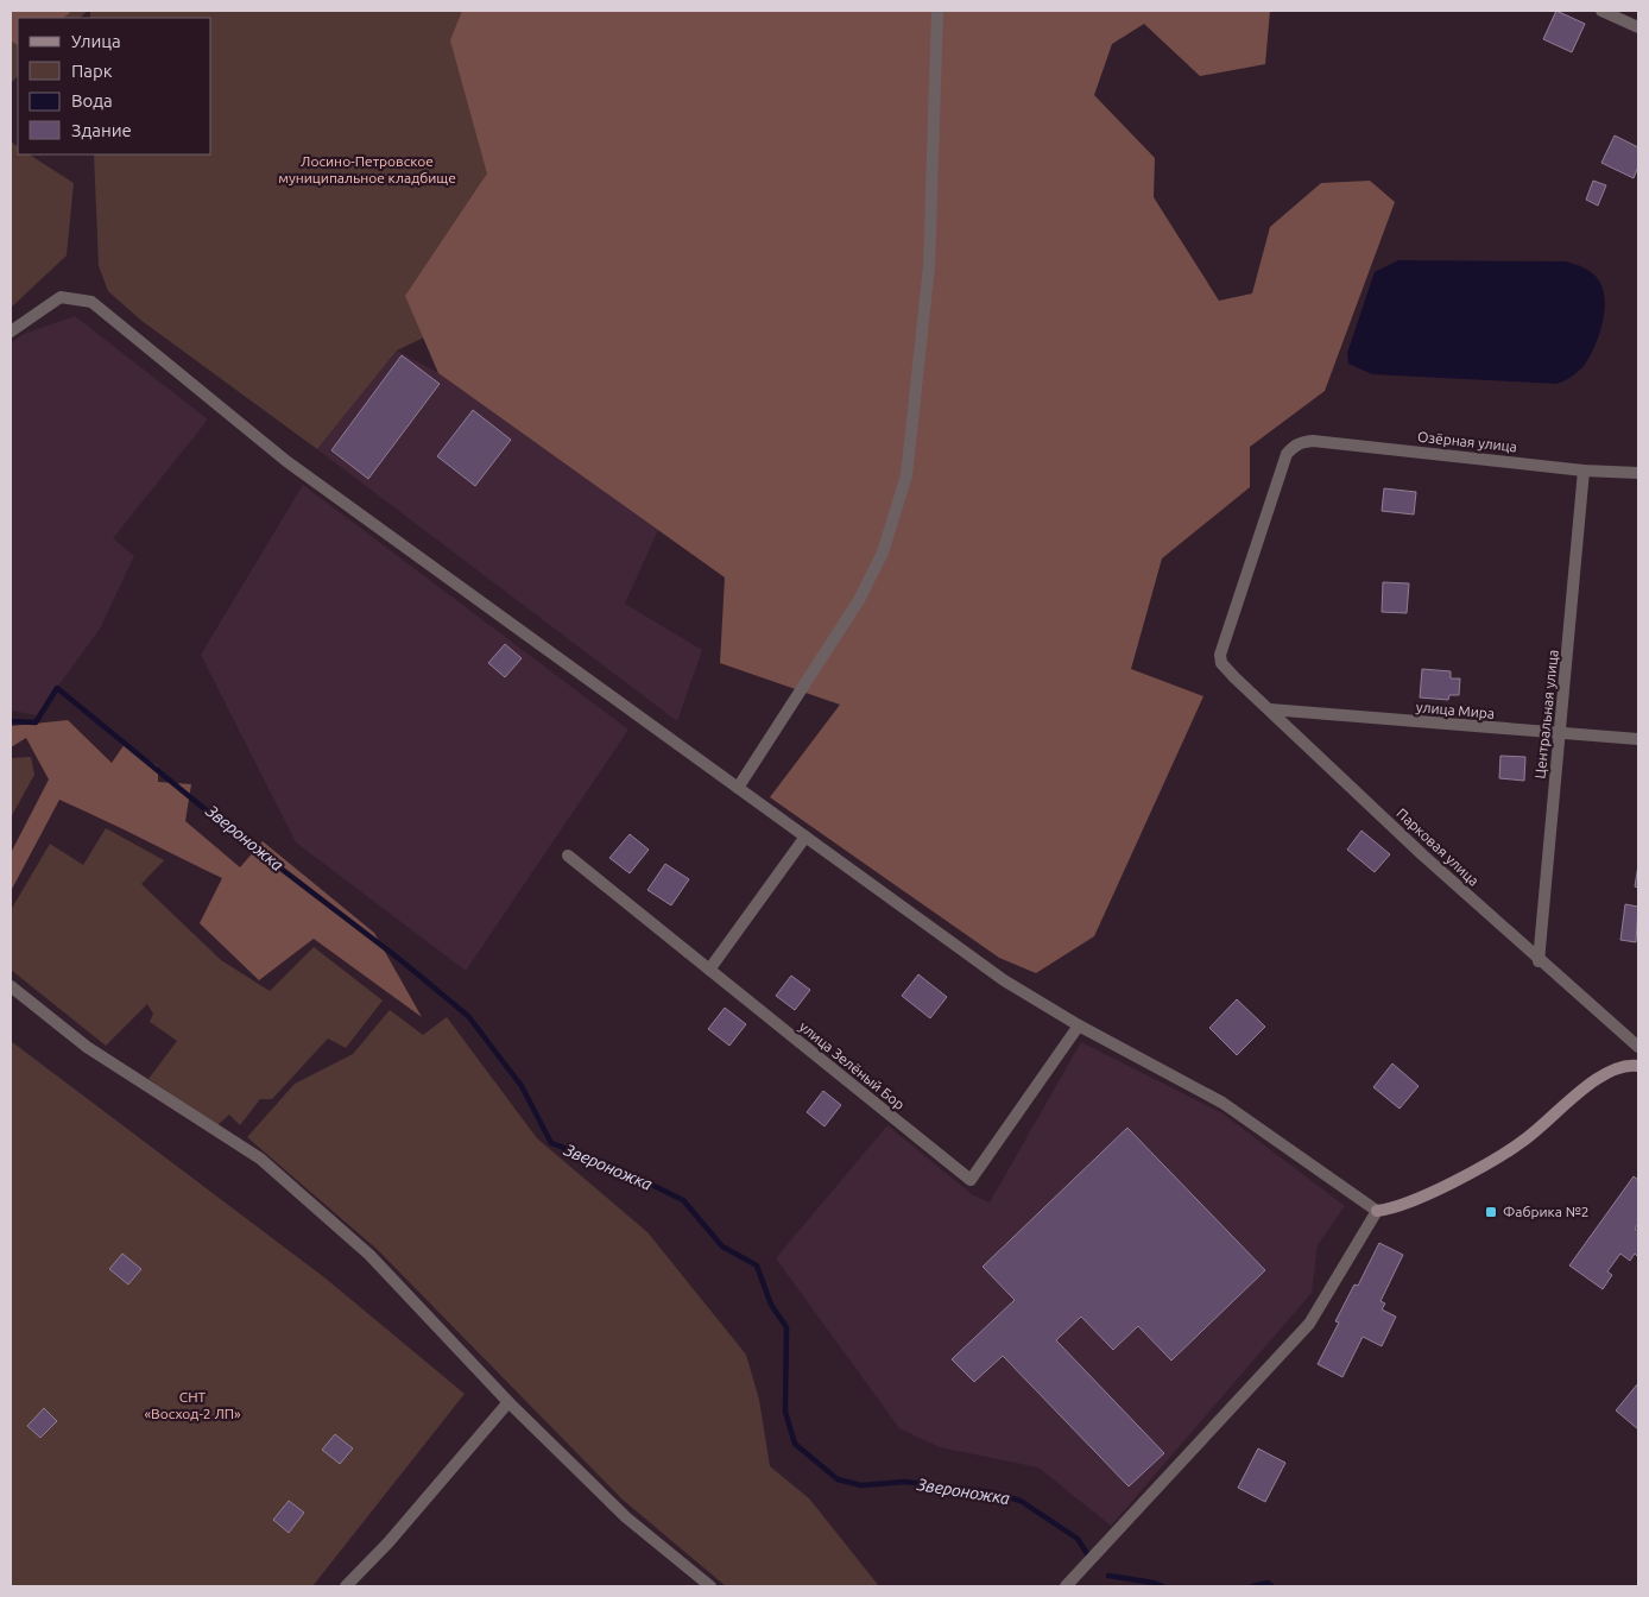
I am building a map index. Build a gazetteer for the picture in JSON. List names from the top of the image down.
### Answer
{
  "streets": {
    "street": [
      "Озёрная улица",
      "улица Мира",
      "Центральная улица",
      "Парковая улица",
      "улица Зелёный Бор"
    ]
  },
  "crossings": [
    ["Озёрная улица", "Центральная улица"],
    ["Озёрная улица", "Парковая улица"],
    ["улица Мира", "Центральная улица"],
    ["улица Мира", "Парковая улица"],
    ["Центральная улица", "Парковая улица"]
  ],
  "water": ["Звероножка"],
  "parks": ["Лосино-Петровское муниципальное кладбище", "СНТ «Восход-2 ЛП»"],
  "places": {
    "transit": ["Фабрика №2"]
  },
  "legend": [
    "Улица",
    "Парк",
    "Вода",
    "Здание"
  ]
}
